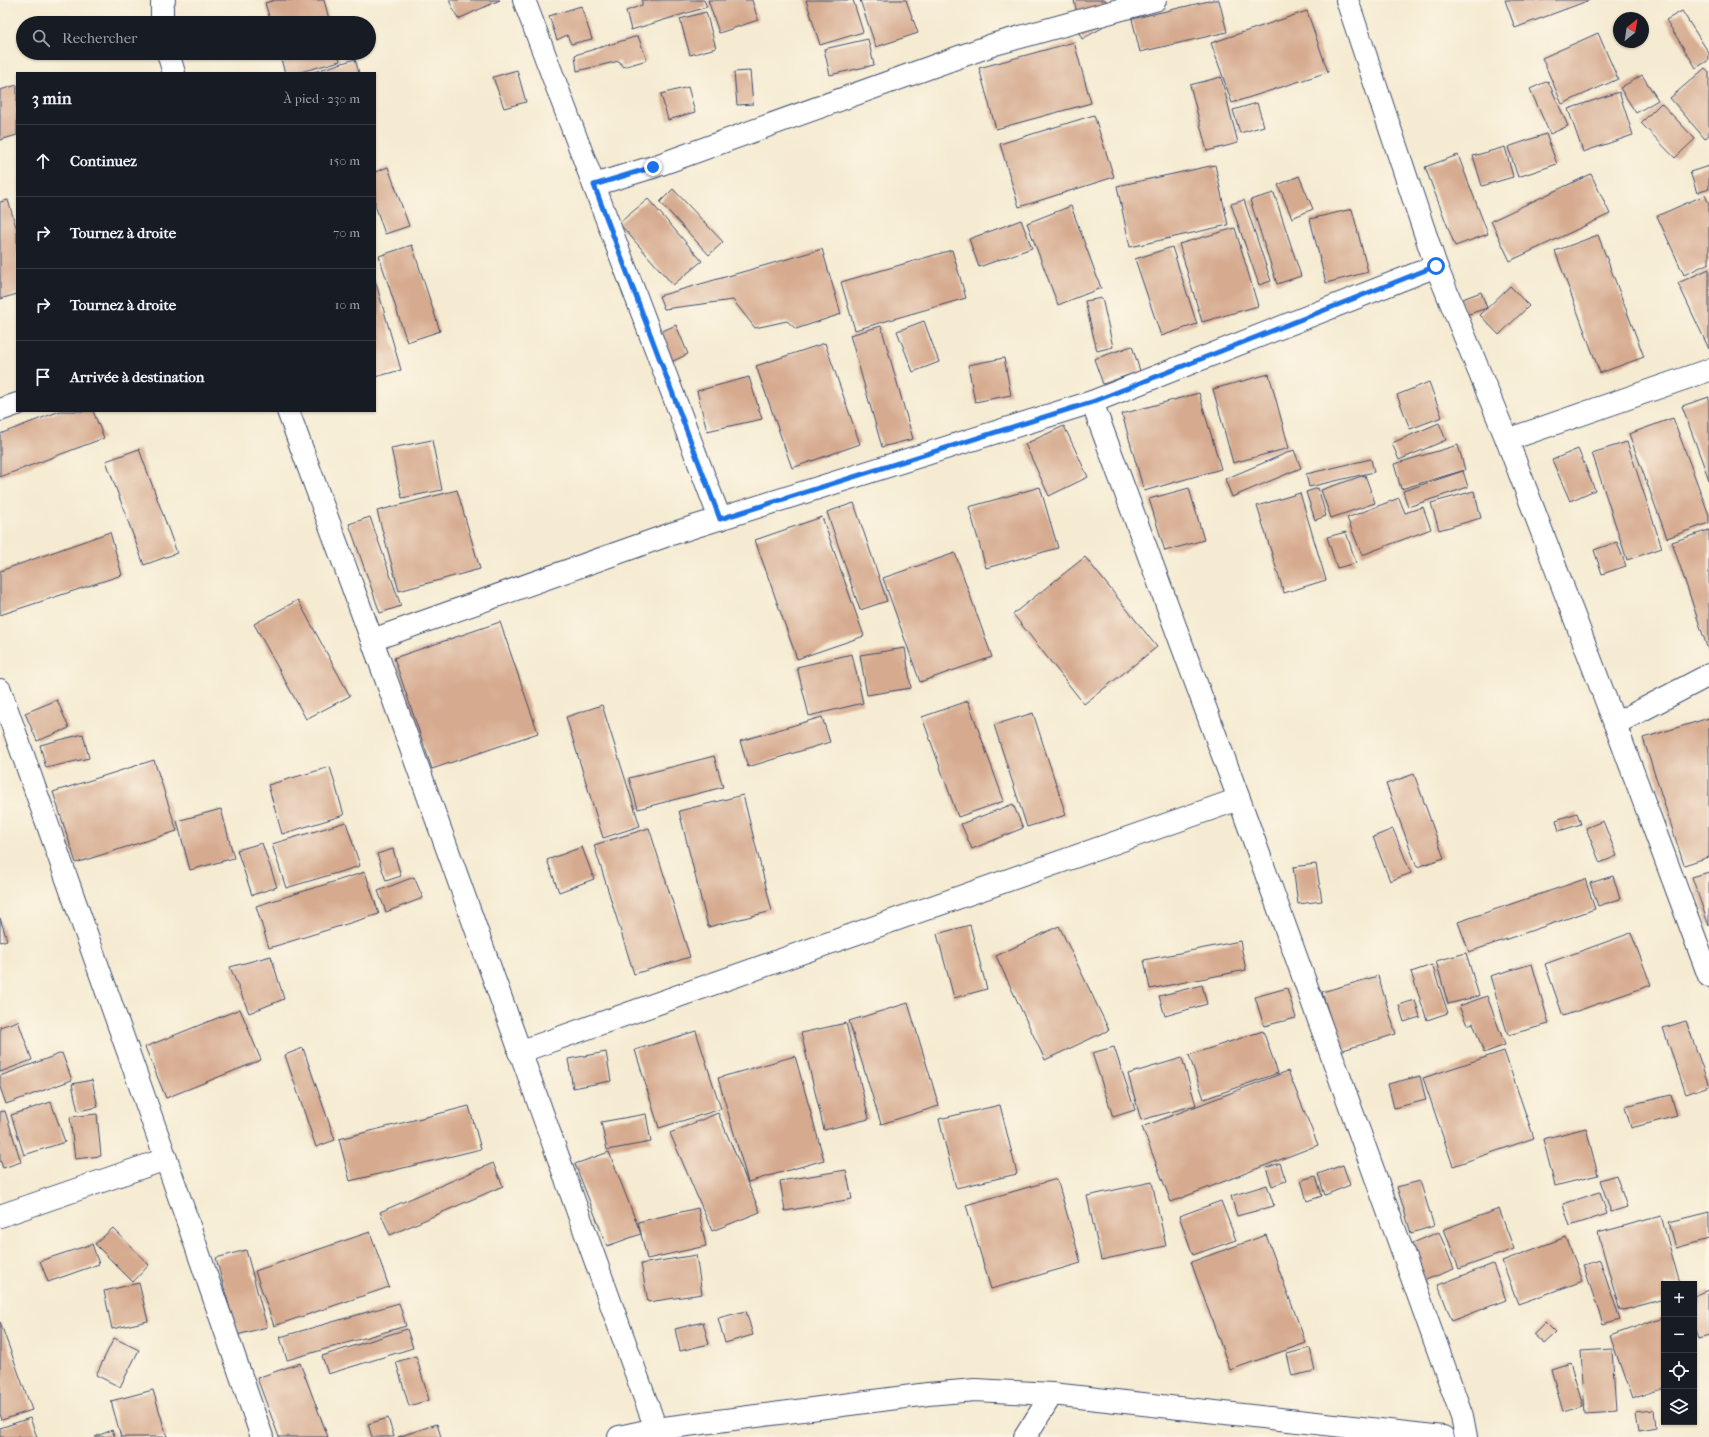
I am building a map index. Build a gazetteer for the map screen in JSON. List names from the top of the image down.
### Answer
{
  "north": "top right",
  "page": {
    "search": "Rechercher",
    "heading": ["3 min", "À pied · 230 m"],
    "list": [
      ["Continuez", "150 m"],
      ["Tournez à droite", "70 m"],
      ["Tournez à droite", "10 m"],
      "Arrivée à destination"
    ],
    "map_buttons": ["+", "−"]
  }
}
